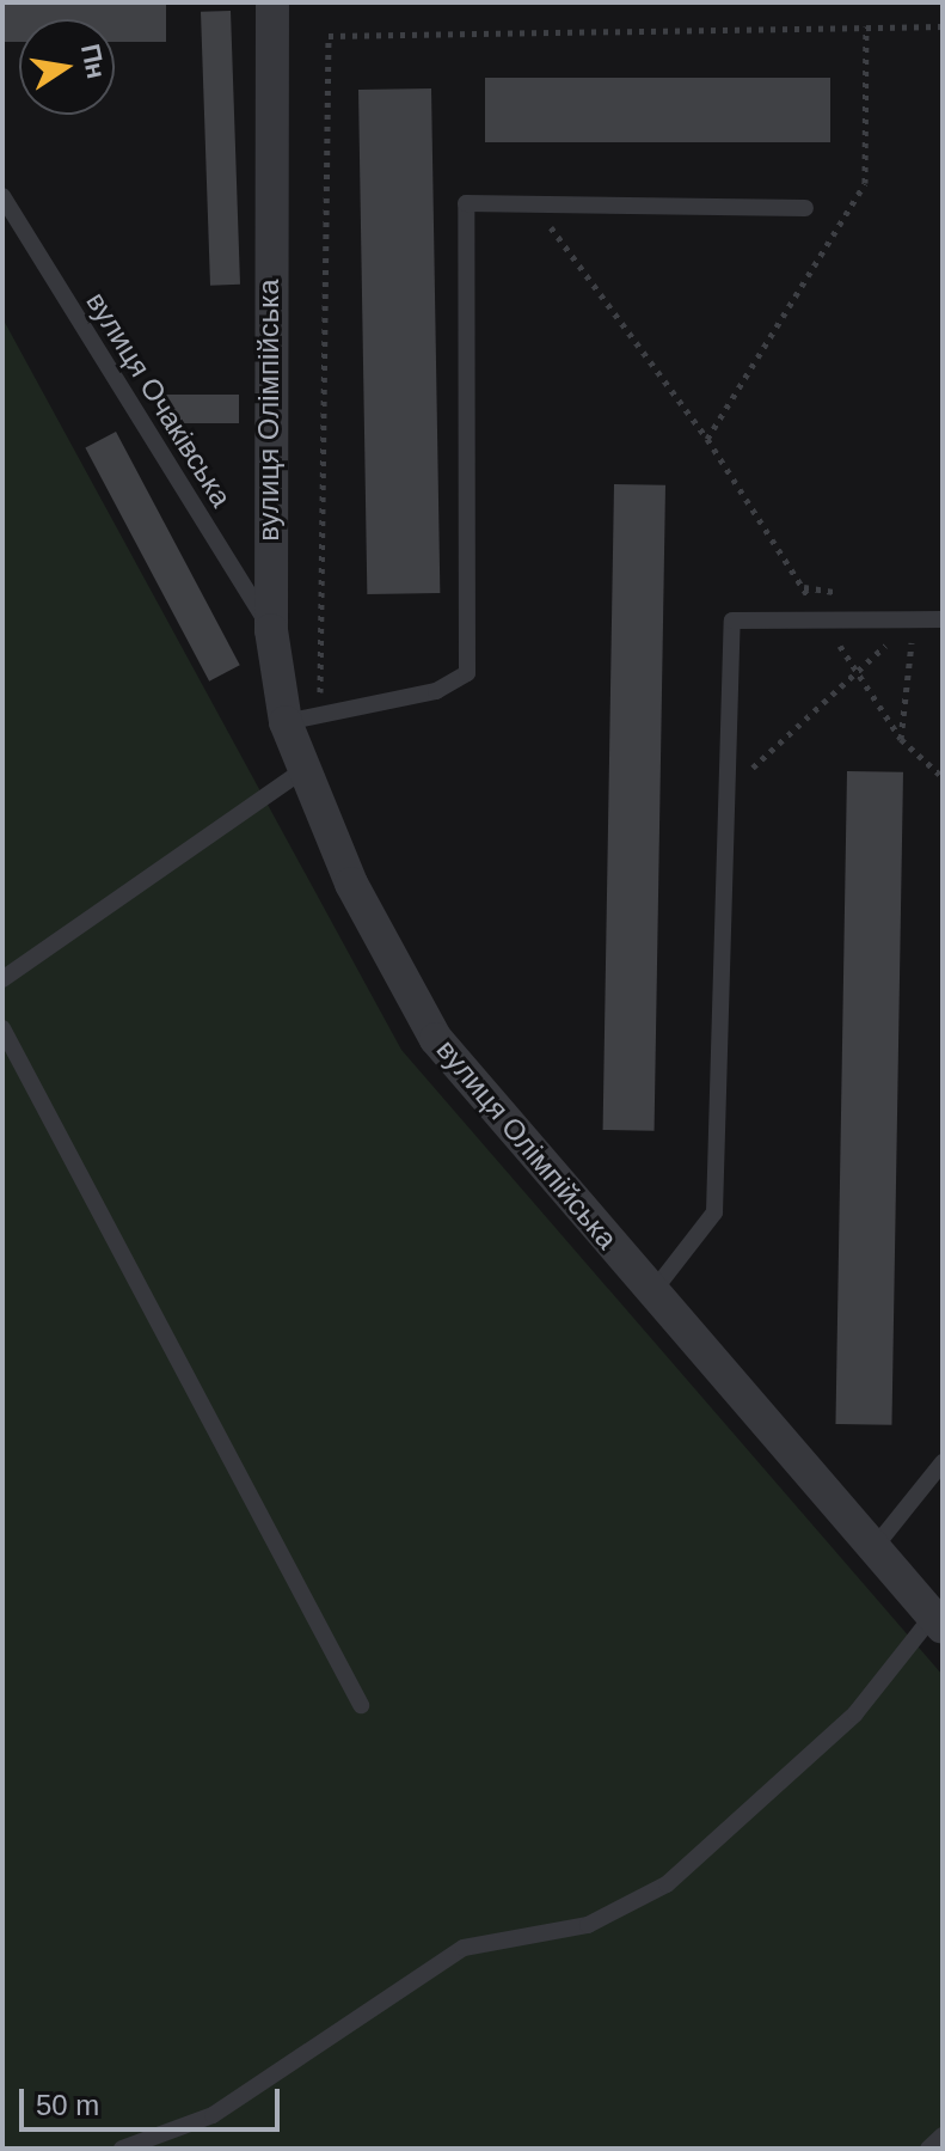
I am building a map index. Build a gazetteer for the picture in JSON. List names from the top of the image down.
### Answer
{
  "streets": {
    "street": ["вулиця Олімпійська"],
    "lane": ["вулиця Очаківська"]
  },
  "crossings": [
    ["вулиця Очаківська", "вулиця Олімпійська"]
  ],
  "scale_bar": "50 m",
  "north": "right"
}
